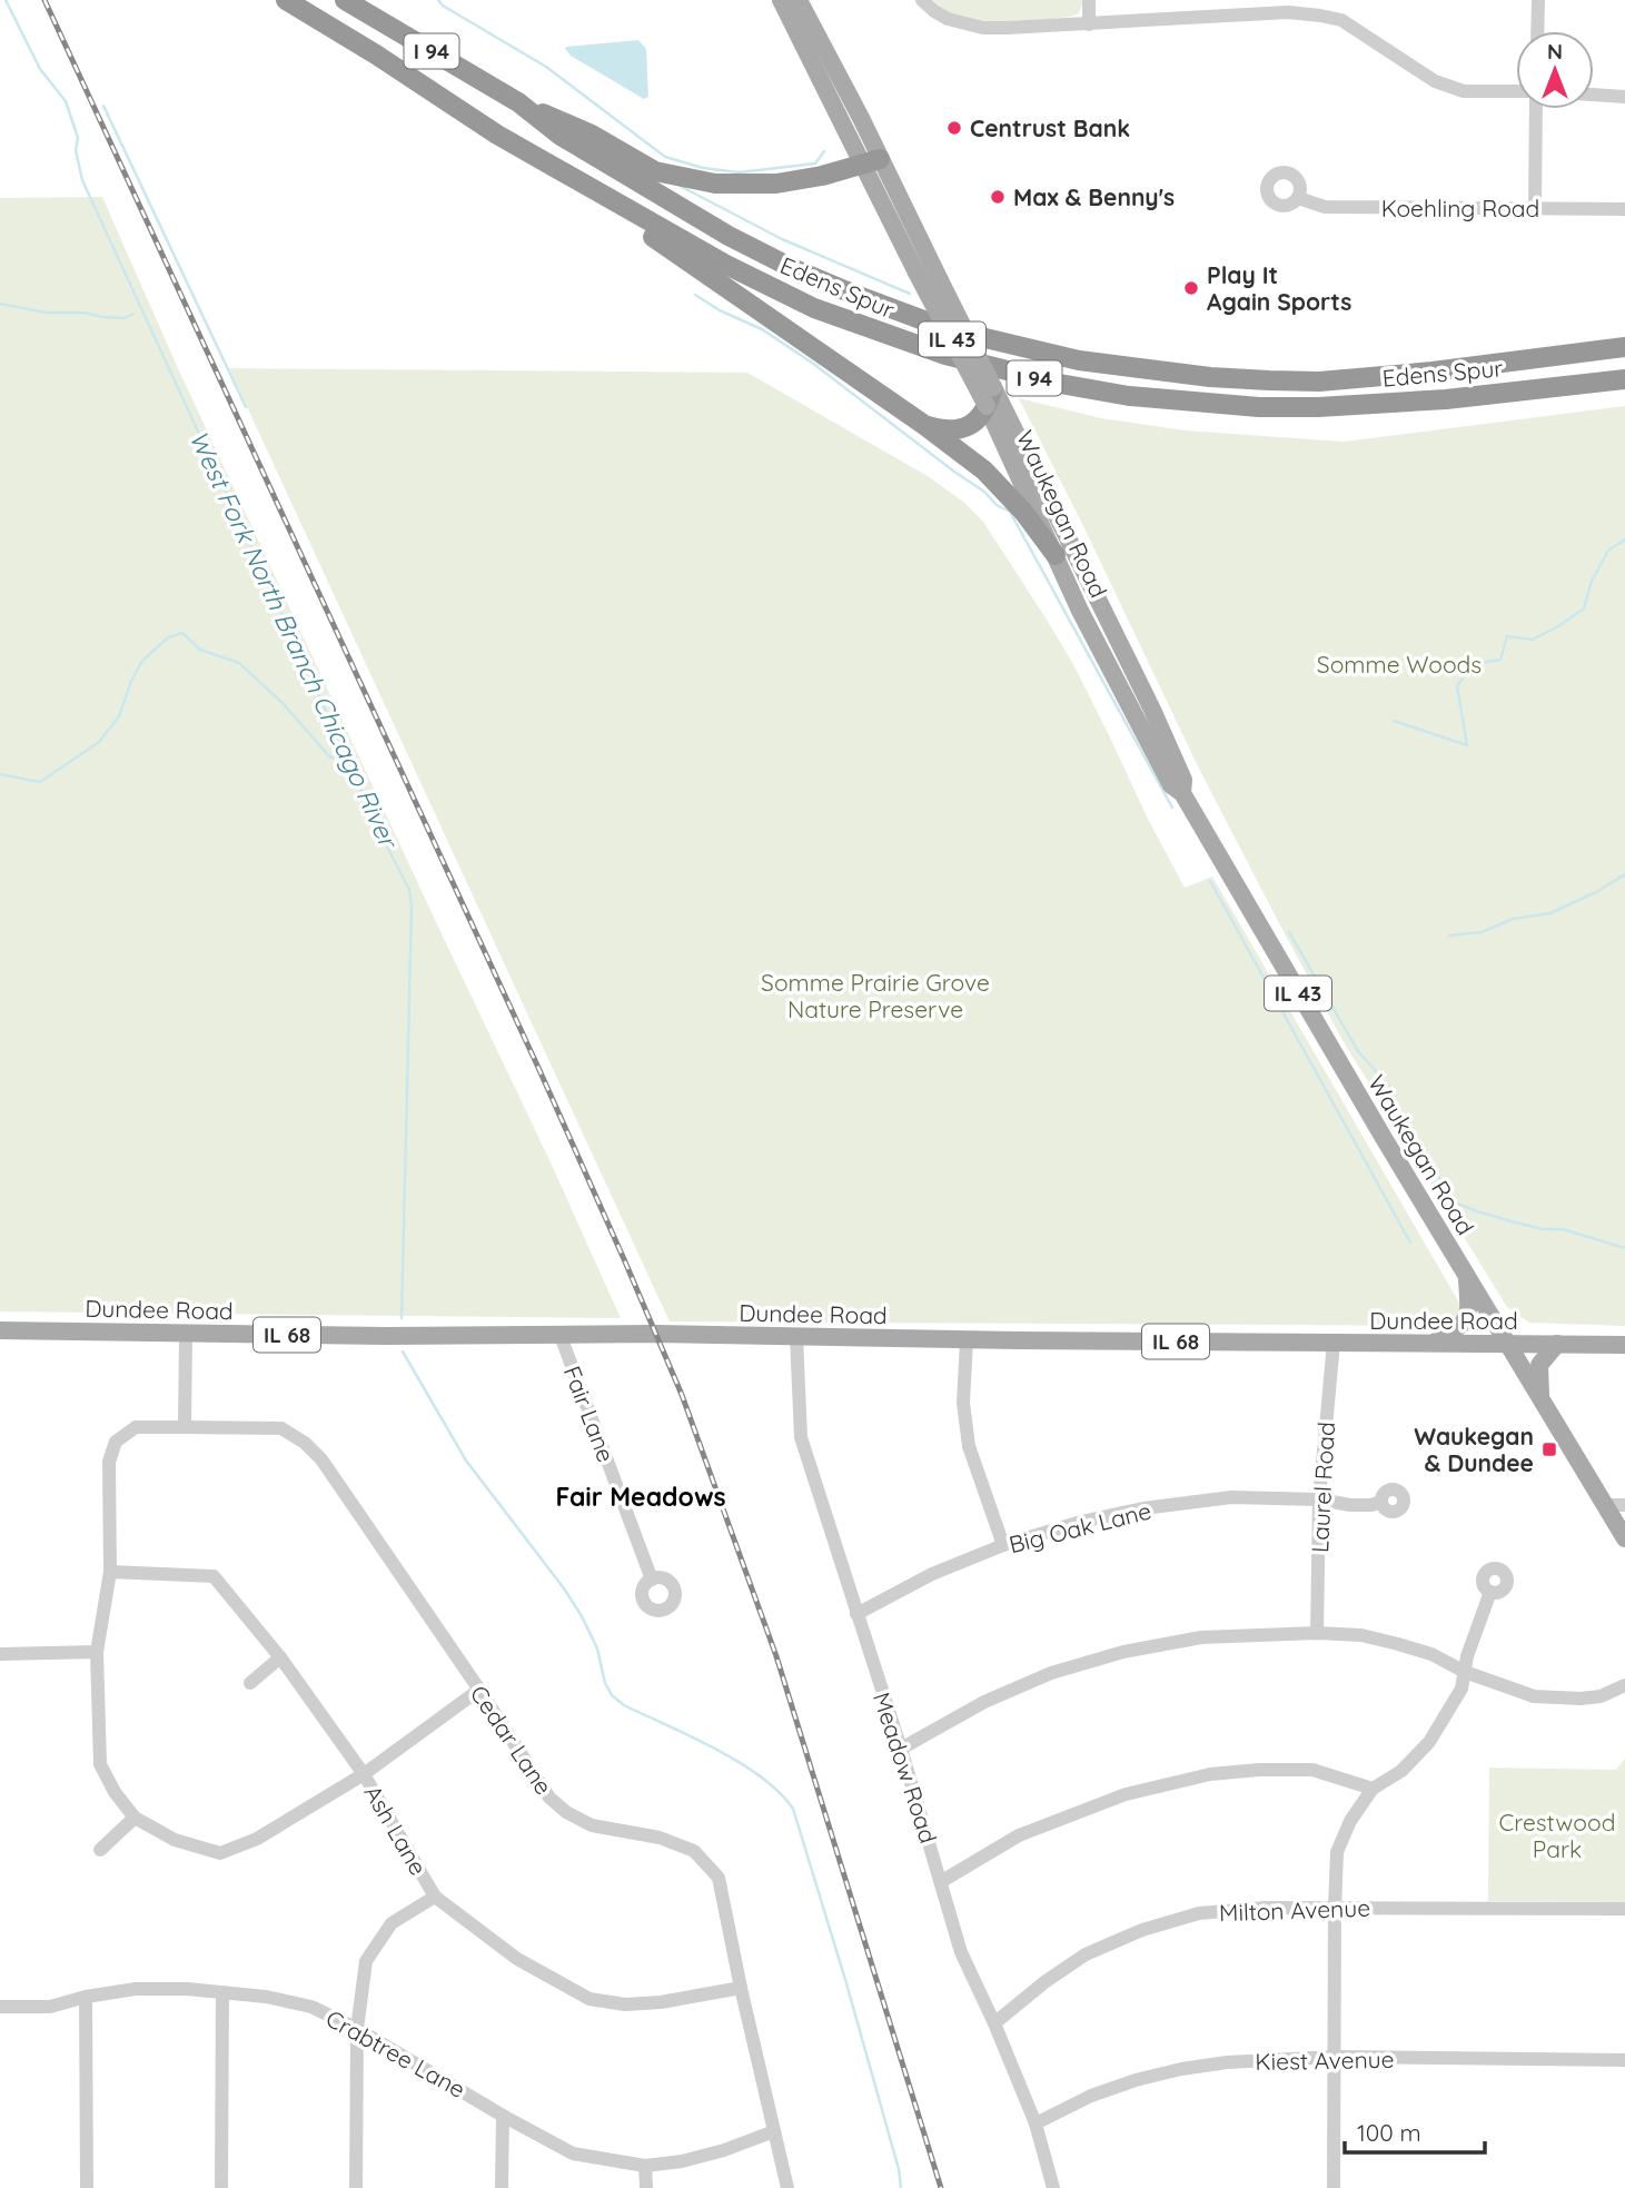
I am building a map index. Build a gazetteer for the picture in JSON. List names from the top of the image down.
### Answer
{
  "streets": {
    "highway": ["I 94", "Edens Spur"],
    "main road": [
      "IL 43",
      "Waukegan Road",
      "Dundee Road",
      "IL 68"
    ],
    "street": [
      "Koehling Road",
      "Fair Lane",
      "Laurel Road",
      "Big Oak Lane",
      "Cedar Lane",
      "Meadow Road",
      "Ash Lane",
      "Milton Avenue",
      "Crabtree Lane",
      "Kiest Avenue"
    ]
  },
  "crossings": [
    ["IL 43", "Waukegan Road"],
    ["Waukegan Road", "Dundee Road"],
    ["Dundee Road", "Fair Lane"],
    ["Dundee Road", "Laurel Road"],
    ["Dundee Road", "Meadow Road"],
    ["Laurel Road", "Big Oak Lane"],
    ["Big Oak Lane", "Meadow Road"],
    ["Cedar Lane", "Ash Lane"],
    ["Cedar Lane", "Crabtree Lane"],
    ["Meadow Road", "Milton Avenue"],
    ["Meadow Road", "Kiest Avenue"]
  ],
  "districts": ["Fair Meadows"],
  "water": ["West Fork North Branch Chicago River"],
  "parks": ["Somme Woods", "Somme Prairie Grove Nature Preserve", "Crestwood Park"],
  "places": {
    "other": ["Centrust Bank", "Max & Benny's", "Play It Again Sports"],
    "transit": ["Waukegan & Dundee"]
  },
  "scale_bar": "100 m",
  "north": "top"
}
